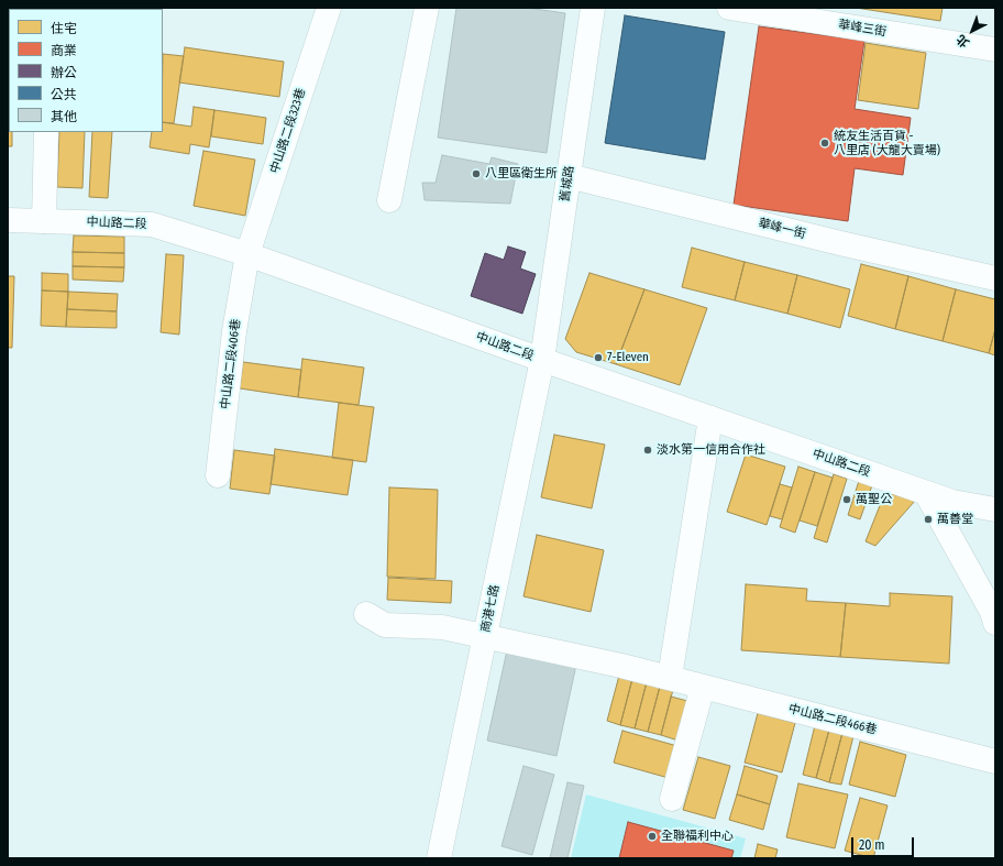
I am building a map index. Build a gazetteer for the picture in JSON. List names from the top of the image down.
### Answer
{
  "streets": {
    "main road": [
      "華峰三街",
      "中山路二段323巷",
      "舊城路",
      "中山路二段",
      "華峰一街",
      "中山路二段406巷",
      "商港七路",
      "中山路二段466巷"
    ]
  },
  "crossings": [
    ["中山路二段323巷", "中山路二段"],
    ["中山路二段323巷", "中山路二段406巷"],
    ["舊城路", "中山路二段"],
    ["舊城路", "華峰一街"],
    ["舊城路", "商港七路"],
    ["中山路二段", "中山路二段406巷"],
    ["中山路二段", "商港七路"],
    ["商港七路", "中山路二段466巷"]
  ],
  "places": [
    "統友生活百貨 - 八里店 (大龍大賣場)",
    "八里區衛生所",
    "7-Eleven",
    "淡水第一信用合作社",
    "萬聖公",
    "萬善堂",
    "全聯福利中心"
  ],
  "legend": [
    "住宅",
    "商業",
    "辦公",
    "公共",
    "其他"
  ],
  "scale_bar": "20 m",
  "north": "bottom left"
}
